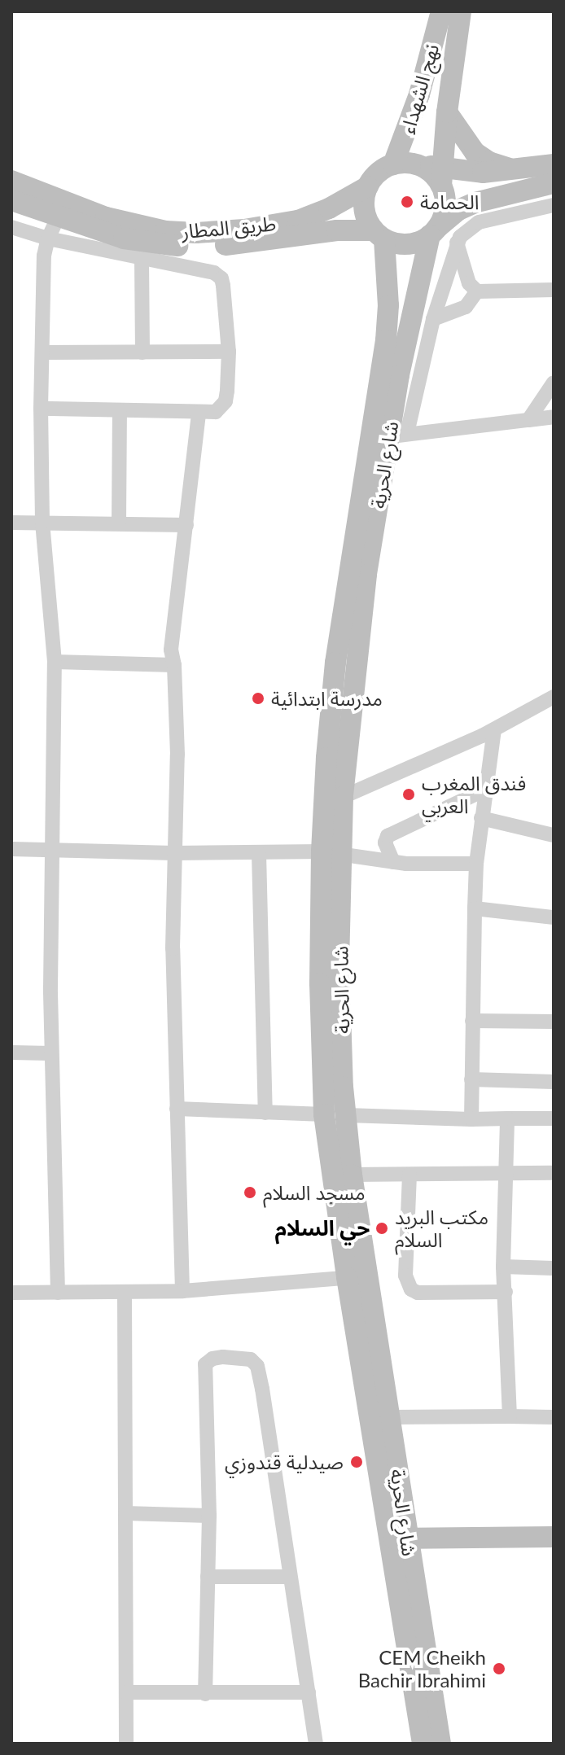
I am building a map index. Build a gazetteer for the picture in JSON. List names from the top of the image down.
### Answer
{
  "streets": {
    "main road": ["نهج الشهداء", "طريق المطار", "شارع الحرية"]
  },
  "crossings": [
    ["نهج الشهداء", "طريق المطار"],
    ["نهج الشهداء", "شارع الحرية"],
    ["طريق المطار", "شارع الحرية"]
  ],
  "districts": ["حي السلام"],
  "places": [
    "الحمامة",
    "مدرسة ابتدائية",
    "فندق المغرب العربي",
    "مسجد السلام",
    "مكتب البريد السلام",
    "صيدلية قندوزي",
    "CEM Cheikh Bachir Ibrahimi"
  ]
}
